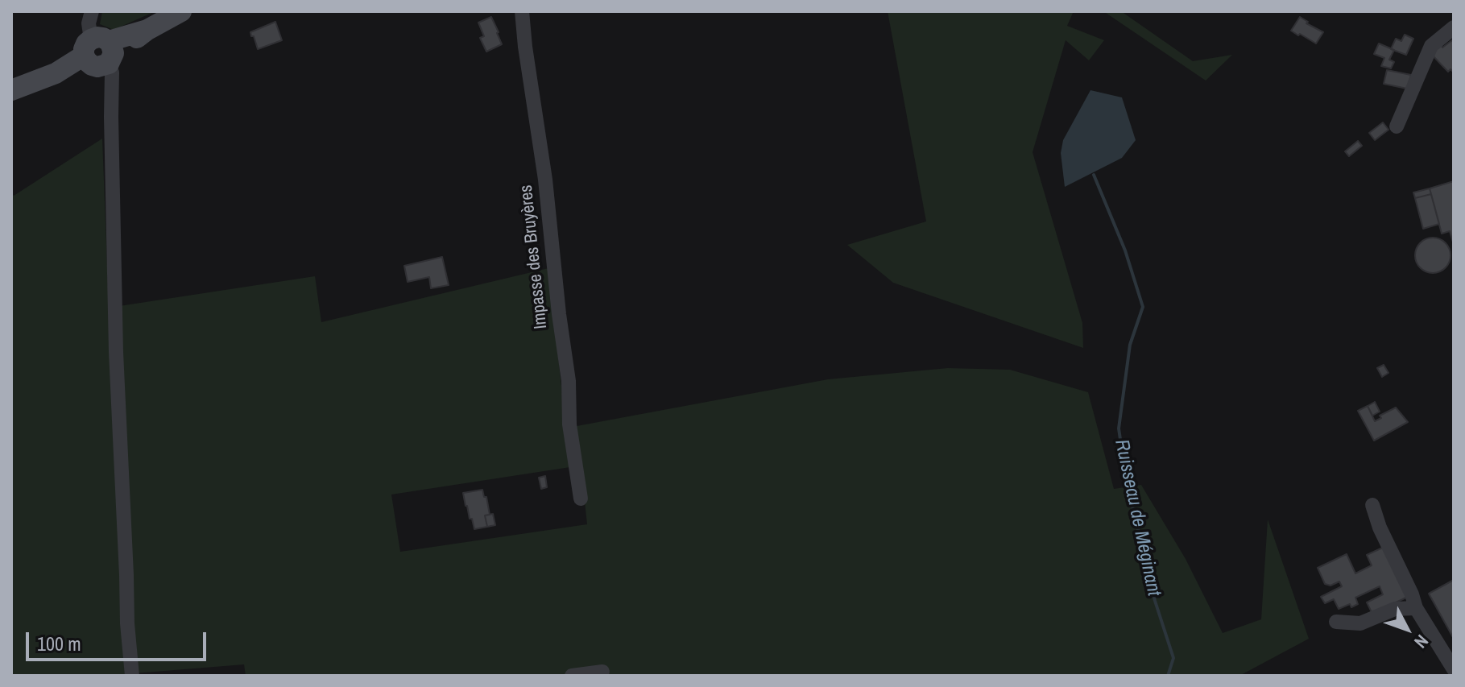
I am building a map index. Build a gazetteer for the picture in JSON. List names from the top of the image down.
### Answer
{
  "streets": {
    "street": ["Impasse des Bruyères"]
  },
  "water": ["Ruisseau de Méginant"],
  "scale_bar": "100 m",
  "north": "bottom right"
}
